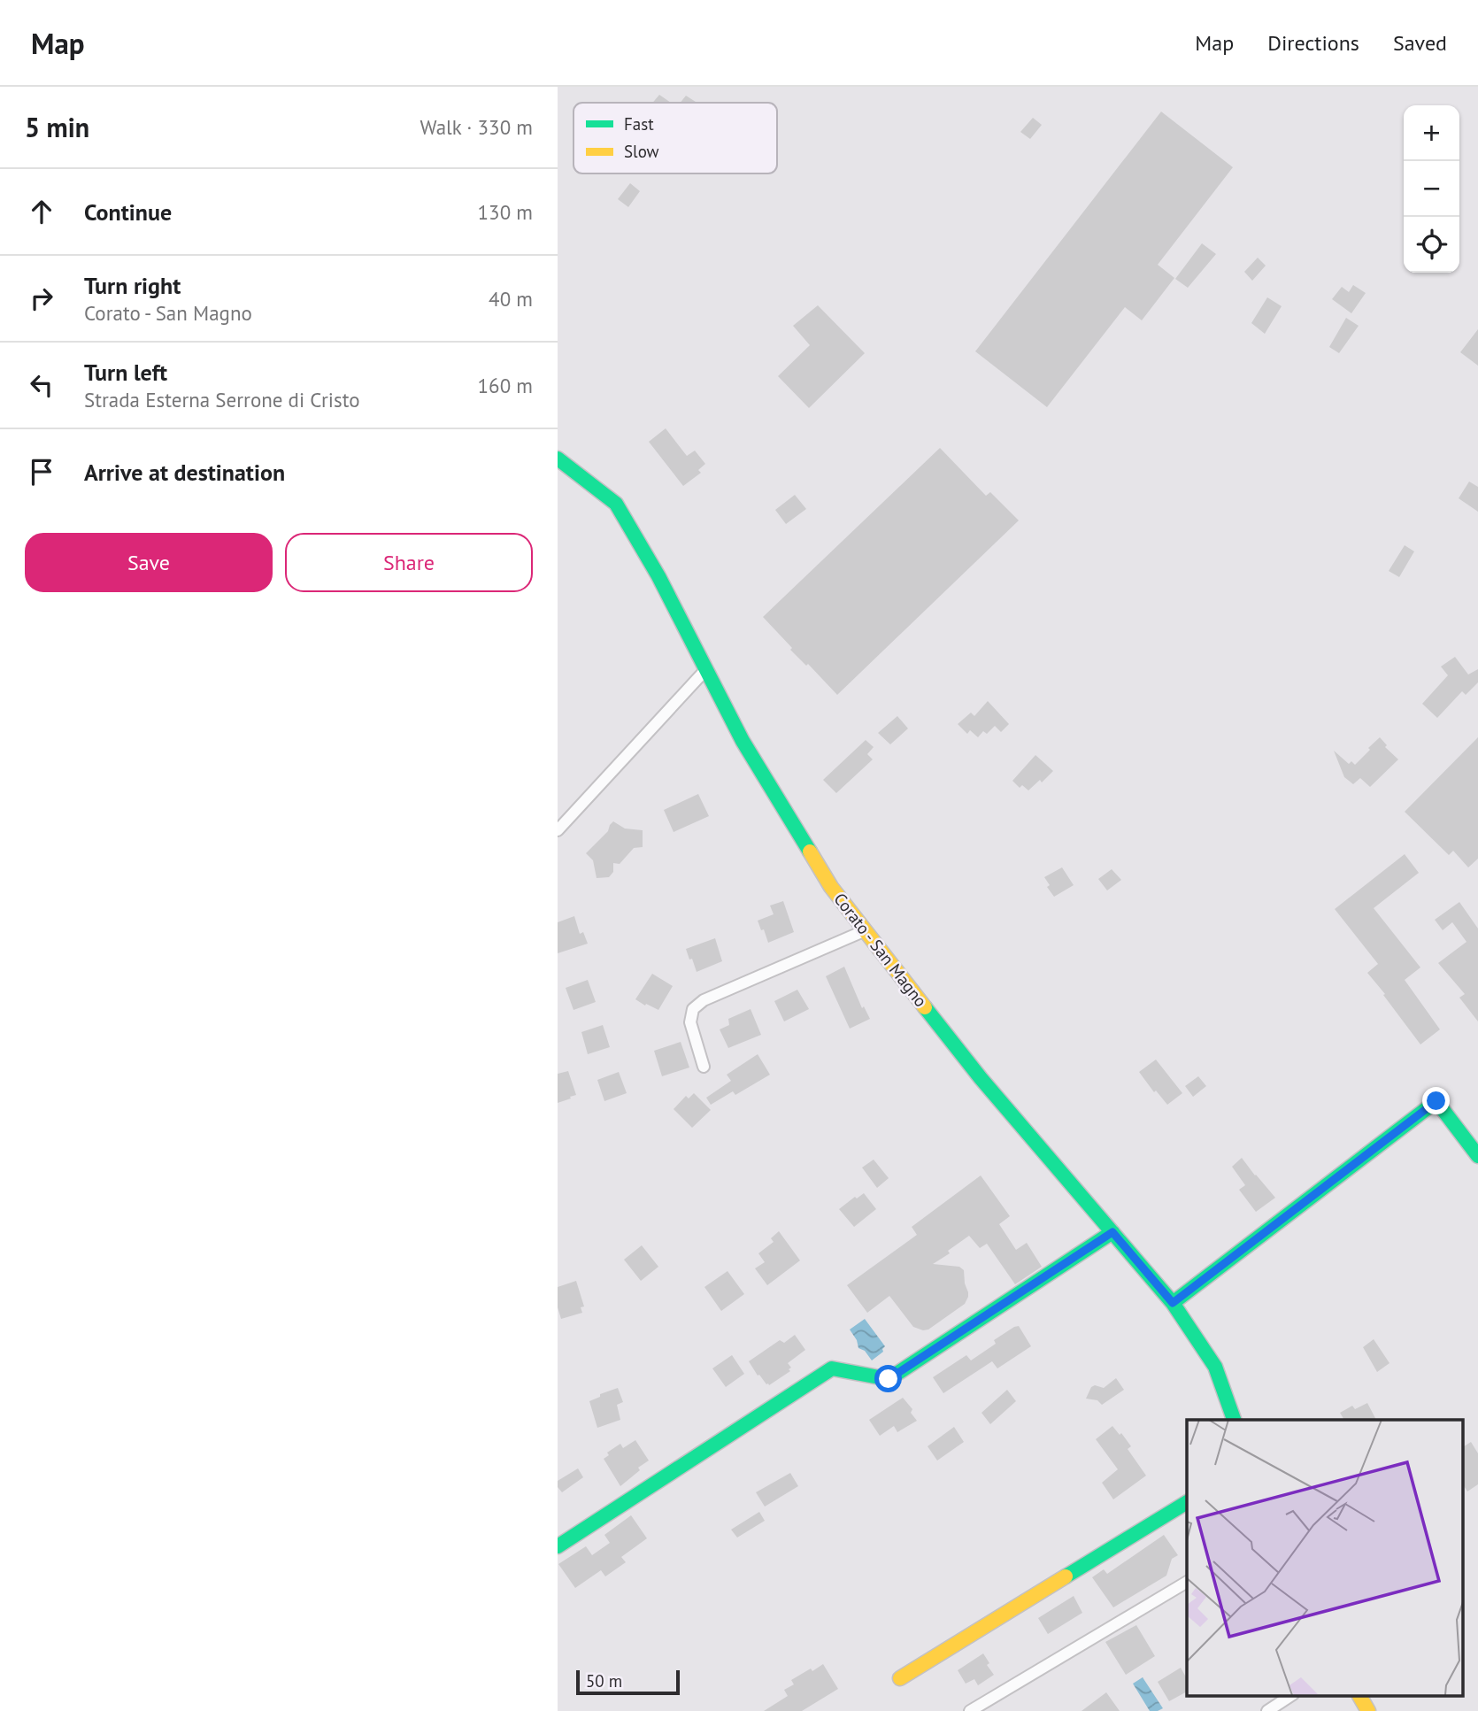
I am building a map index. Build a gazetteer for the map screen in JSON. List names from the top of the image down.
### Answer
{
  "streets": {
    "street": ["Corato - San Magno"]
  },
  "legend": ["Fast", "Slow"],
  "scale_bar": "50 m",
  "page": {
    "header": "Map",
    "nav": ["Map", "Directions", "Saved"],
    "heading": ["5 min", "Walk · 330 m"],
    "map_buttons": ["+", "−"],
    "list": [
      ["Continue", "130 m"],
      ["Turn right", "Corato - San Magno", "40 m"],
      ["Turn left", "Strada Esterna Serrone di Cristo", "160 m"],
      "Arrive at destination"
    ],
    "buttons": ["Save", "Share"],
    "scale": "50 m"
  }
}
